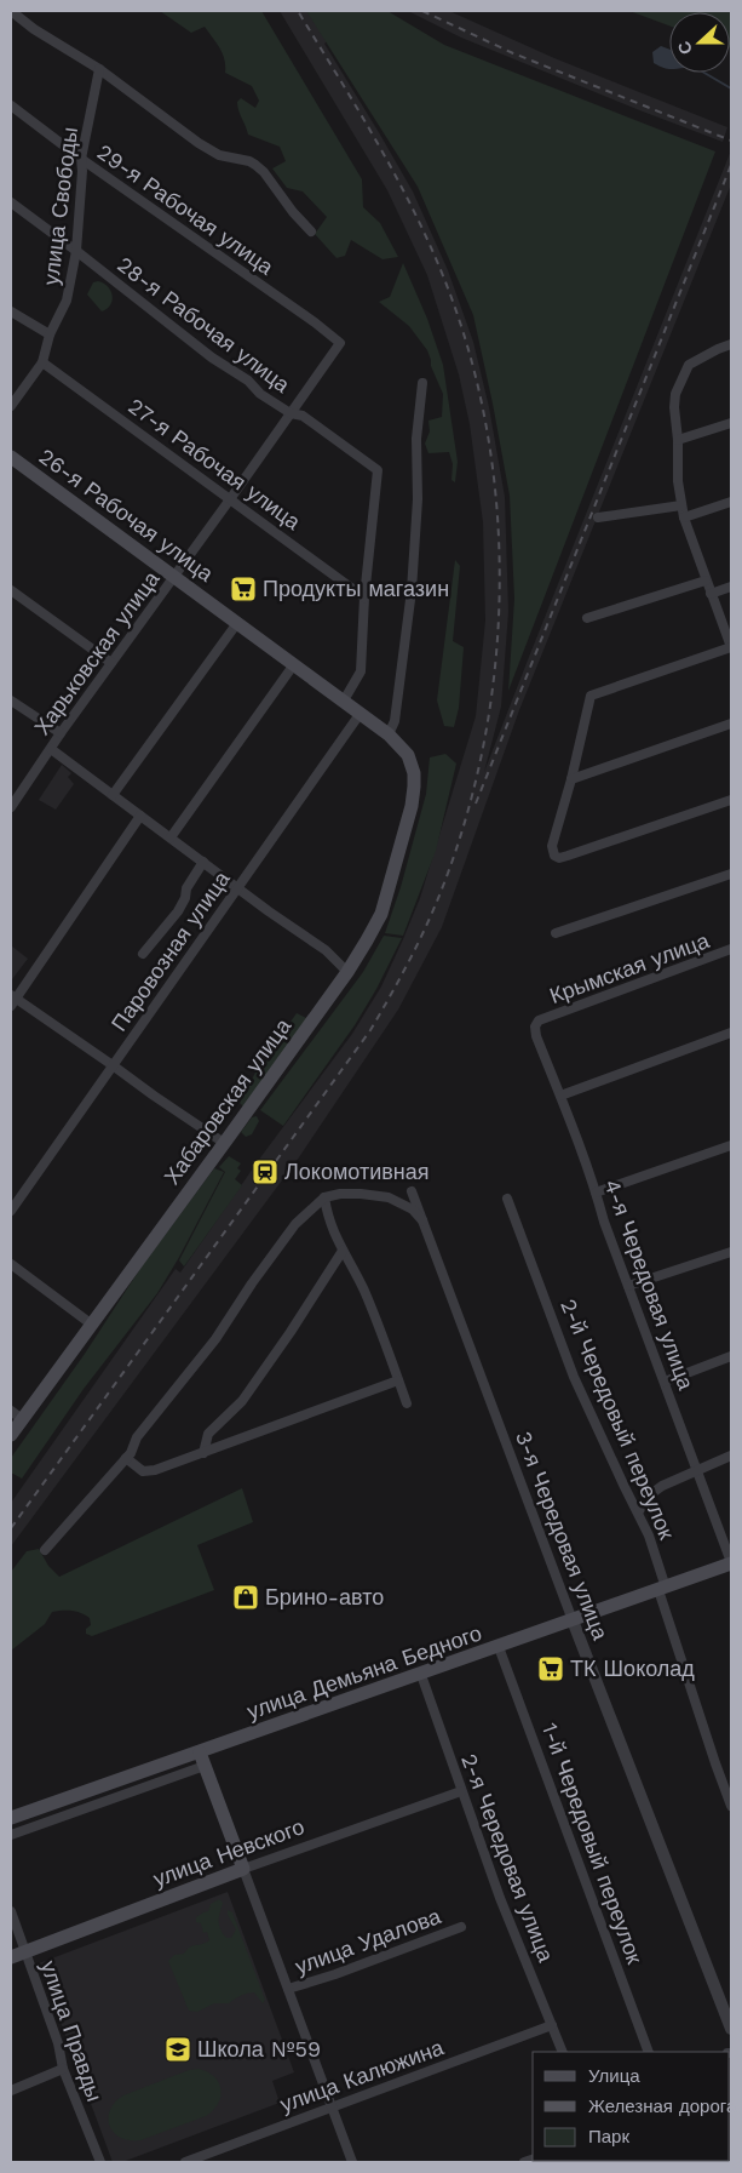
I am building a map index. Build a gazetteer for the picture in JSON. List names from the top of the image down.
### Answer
{
  "streets": {
    "main road": [
      "26-я Рабочая улица",
      "Хабаровская улица",
      "улица Демьяна Бедного",
      "улица Невского"
    ],
    "street": [
      "улица Свободы",
      "29-я Рабочая улица",
      "28-я Рабочая улица",
      "27-я Рабочая улица",
      "Харьковская улица",
      "Паровозная улица",
      "Крымская улица",
      "4-я Чередовая улица",
      "2-й Чередовый переулок",
      "3-я Чередовая улица",
      "1-й Чередовый переулок",
      "2-я Чередовая улица",
      "улица Удалова",
      "улица Правды",
      "улица Калюжина"
    ]
  },
  "crossings": [
    ["улица Свободы", "29-я Рабочая улица"],
    ["улица Свободы", "28-я Рабочая улица"],
    ["улица Свободы", "27-я Рабочая улица"],
    ["29-я Рабочая улица", "Харьковская улица"],
    ["28-я Рабочая улица", "27-я Рабочая улица"],
    ["28-я Рабочая улица", "Харьковская улица"],
    ["27-я Рабочая улица", "Харьковская улица"],
    ["26-я Рабочая улица", "Харьковская улица"],
    ["26-я Рабочая улица", "Паровозная улица"],
    ["26-я Рабочая улица", "Хабаровская улица"],
    ["Крымская улица", "4-я Чередовая улица"],
    ["4-я Чередовая улица", "улица Демьяна Бедного"],
    ["2-й Чередовый переулок", "улица Демьяна Бедного"],
    ["3-я Чередовая улица", "улица Демьяна Бедного"],
    ["улица Демьяна Бедного", "1-й Чередовый переулок"],
    ["улица Демьяна Бедного", "2-я Чередовая улица"],
    ["улица Невского", "2-я Чередовая улица"],
    ["улица Невского", "улица Правды"],
    ["2-я Чередовая улица", "улица Калюжина"]
  ],
  "places": {
    "supermarket": ["Продукты магазин", "ТК Шоколад"],
    "station": ["Локомотивная"],
    "shop": ["Брино-авто"],
    "school or university": ["Школа №59"]
  },
  "legend": ["Улица", "Железная дорога", "Парк"],
  "north": "left"
}
